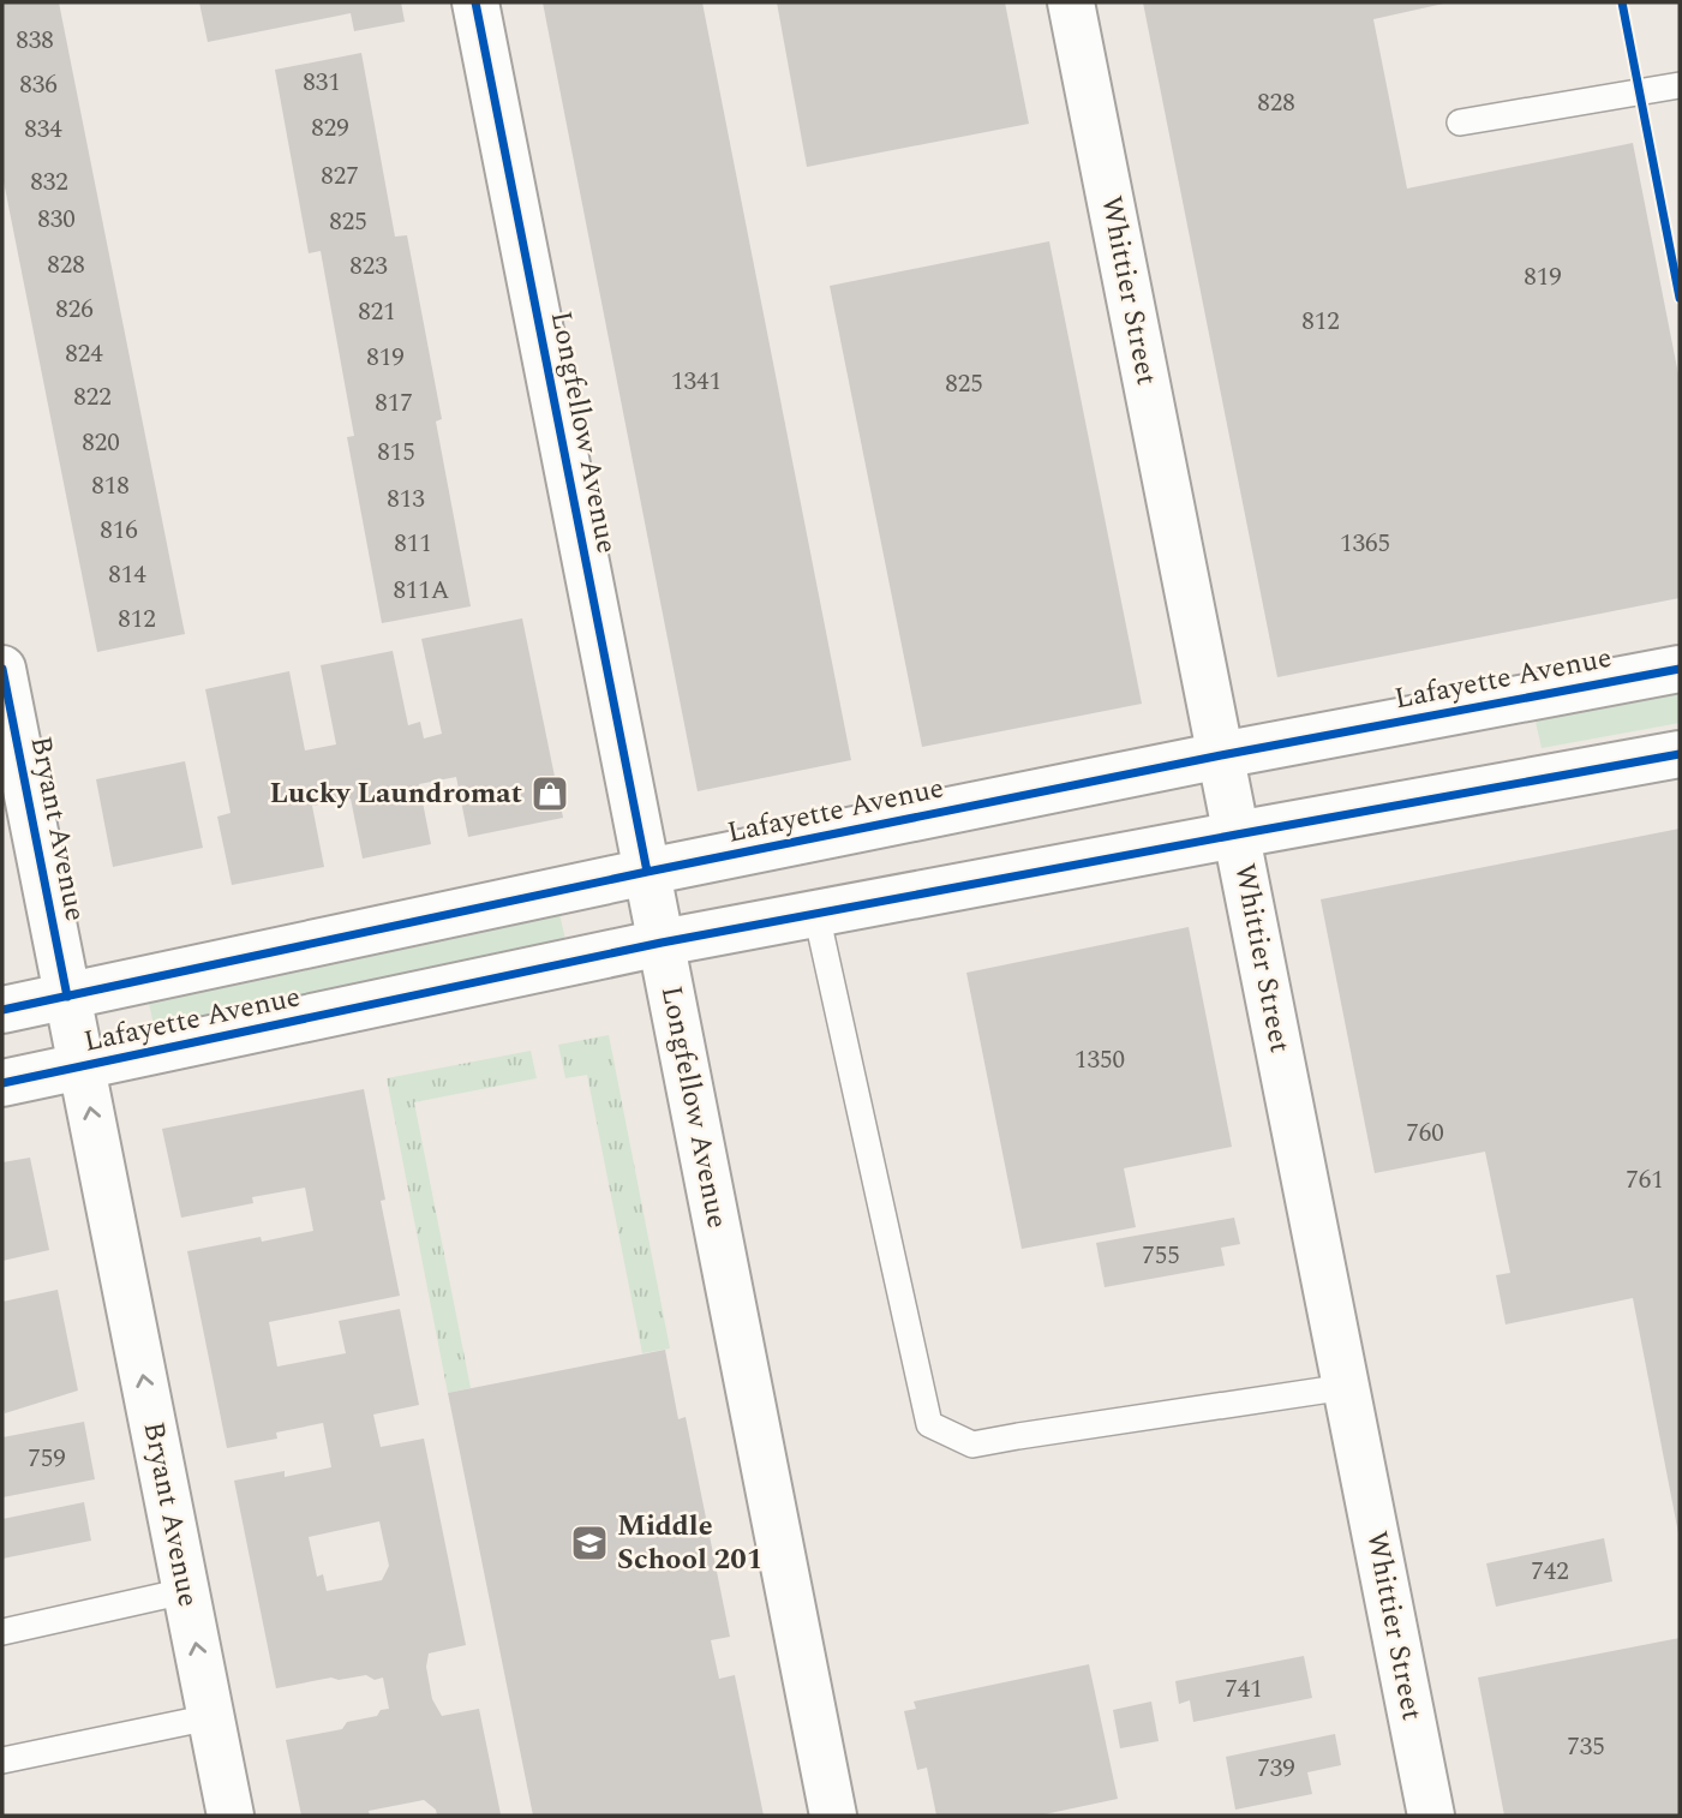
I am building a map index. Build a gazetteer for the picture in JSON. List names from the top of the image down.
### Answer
{
  "streets": {
    "street": [
      "Whittier Street",
      "Longfellow Avenue",
      "Lafayette Avenue",
      "Bryant Avenue"
    ]
  },
  "crossings": [
    ["Whittier Street", "Lafayette Avenue"],
    ["Longfellow Avenue", "Lafayette Avenue"],
    ["Lafayette Avenue", "Bryant Avenue"]
  ],
  "one_way": ["Bryant Avenue"],
  "places": {
    "shop": ["Lucky Laundromat"],
    "school or university": ["Middle School 201"]
  },
  "house_numbers": [
    "838",
    "831",
    "836",
    "828",
    "829",
    "834",
    "827",
    "832",
    "830",
    "825",
    "828",
    "823",
    "819",
    "826",
    "821",
    "812",
    "824",
    "819",
    "1341",
    "825",
    "822",
    "817",
    "820",
    "815",
    "818",
    "813",
    "816",
    "811",
    "1365",
    "814",
    "811A",
    "812",
    "1350",
    "760",
    "761",
    "755",
    "759",
    "742",
    "741",
    "735",
    "739"
  ]
}
